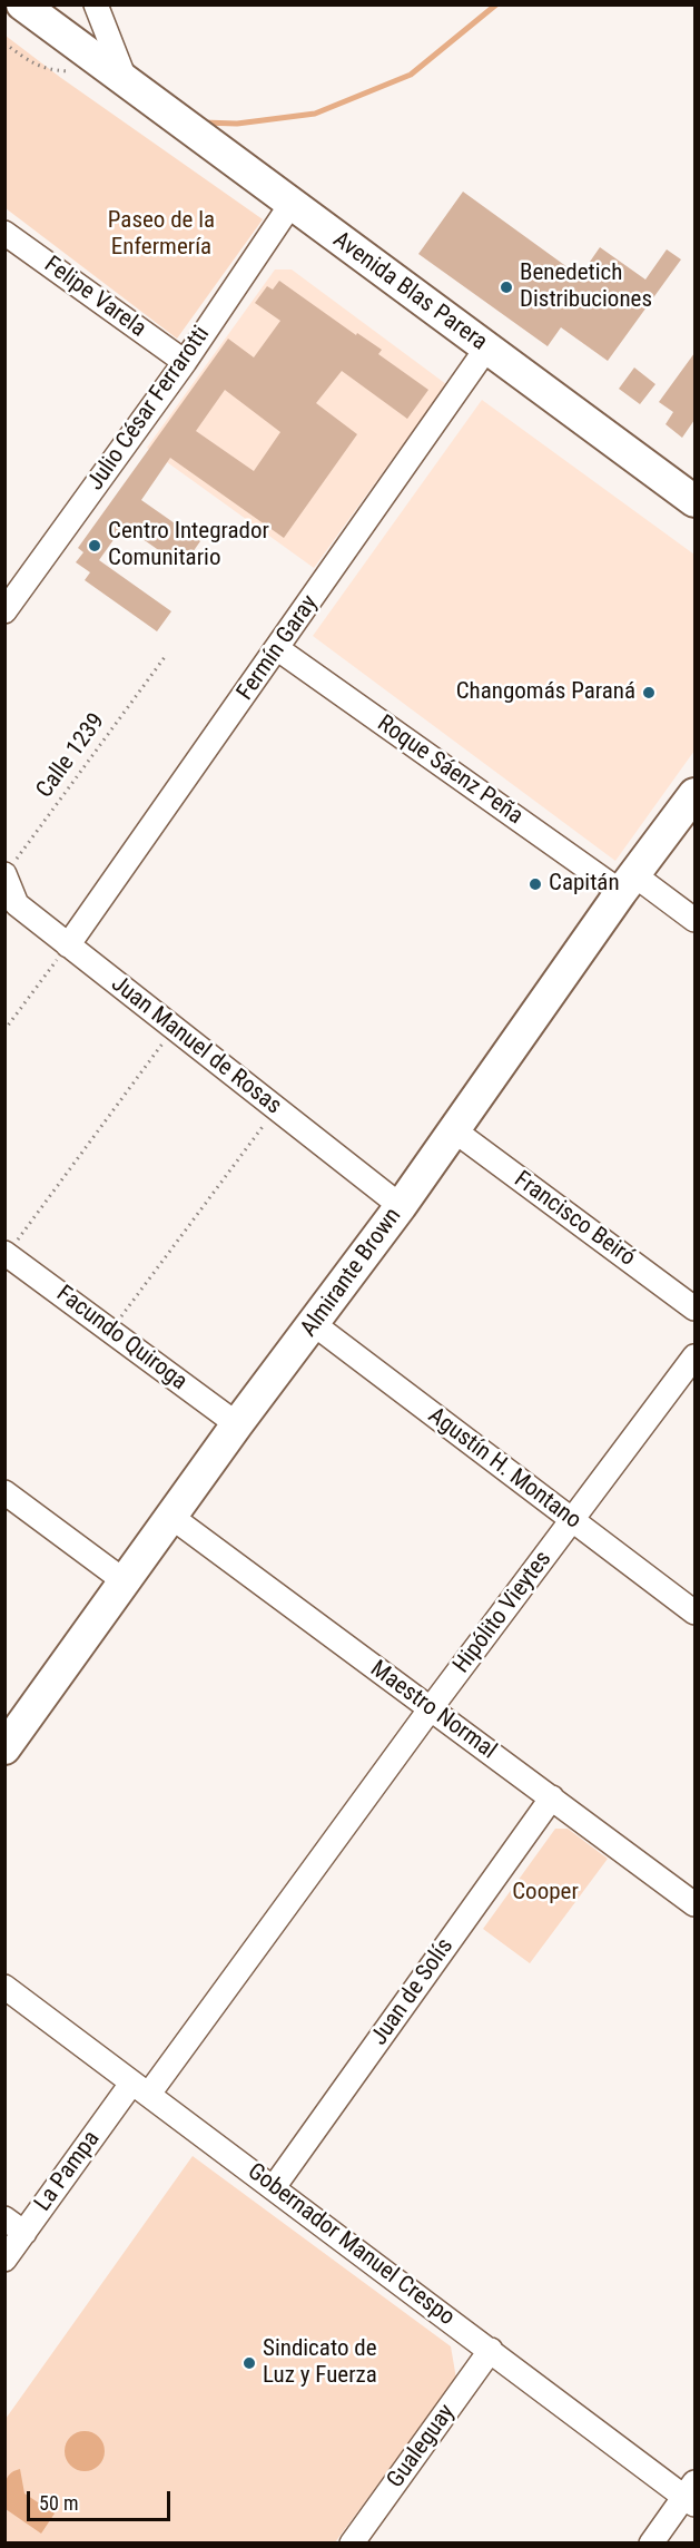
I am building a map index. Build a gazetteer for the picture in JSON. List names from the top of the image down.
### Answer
{
  "streets": {
    "main road": ["Avenida Blas Parera", "Almirante Brown"],
    "street": [
      "Felipe Varela",
      "Julio César Ferrarotti",
      "Fermín Garay",
      "Roque Sáenz Peña",
      "Juan Manuel de Rosas",
      "Francisco Beiró",
      "Facundo Quiroga",
      "Agustín H. Montano",
      "Hipólito Vieytes",
      "Maestro Normal",
      "Juan de Solís",
      "La Pampa",
      "Gobernador Manuel Crespo",
      "Gualeguay"
    ],
    "path": ["Calle 1239"]
  },
  "crossings": [
    ["Avenida Blas Parera", "Julio César Ferrarotti"],
    ["Avenida Blas Parera", "Fermín Garay"],
    ["Felipe Varela", "Julio César Ferrarotti"],
    ["Fermín Garay", "Roque Sáenz Peña"],
    ["Fermín Garay", "Juan Manuel de Rosas"],
    ["Calle 1239", "Juan Manuel de Rosas"],
    ["Roque Sáenz Peña", "Almirante Brown"],
    ["Juan Manuel de Rosas", "Almirante Brown"],
    ["Francisco Beiró", "Almirante Brown"],
    ["Almirante Brown", "Facundo Quiroga"],
    ["Almirante Brown", "Agustín H. Montano"],
    ["Almirante Brown", "Maestro Normal"],
    ["Agustín H. Montano", "Hipólito Vieytes"],
    ["Hipólito Vieytes", "Maestro Normal"],
    ["Hipólito Vieytes", "La Pampa"],
    ["Hipólito Vieytes", "Gobernador Manuel Crespo"],
    ["Maestro Normal", "Juan de Solís"],
    ["Juan de Solís", "Gobernador Manuel Crespo"],
    ["La Pampa", "Gobernador Manuel Crespo"],
    ["Gobernador Manuel Crespo", "Gualeguay"]
  ],
  "parks": ["Paseo de la Enfermería", "Cooper"],
  "places": [
    "Benedetich Distribuciones",
    "Centro Integrador Comunitario",
    "Changomás Paraná",
    "Capitán",
    "Sindicato de Luz y Fuerza"
  ],
  "scale_bar": "50 m"
}
